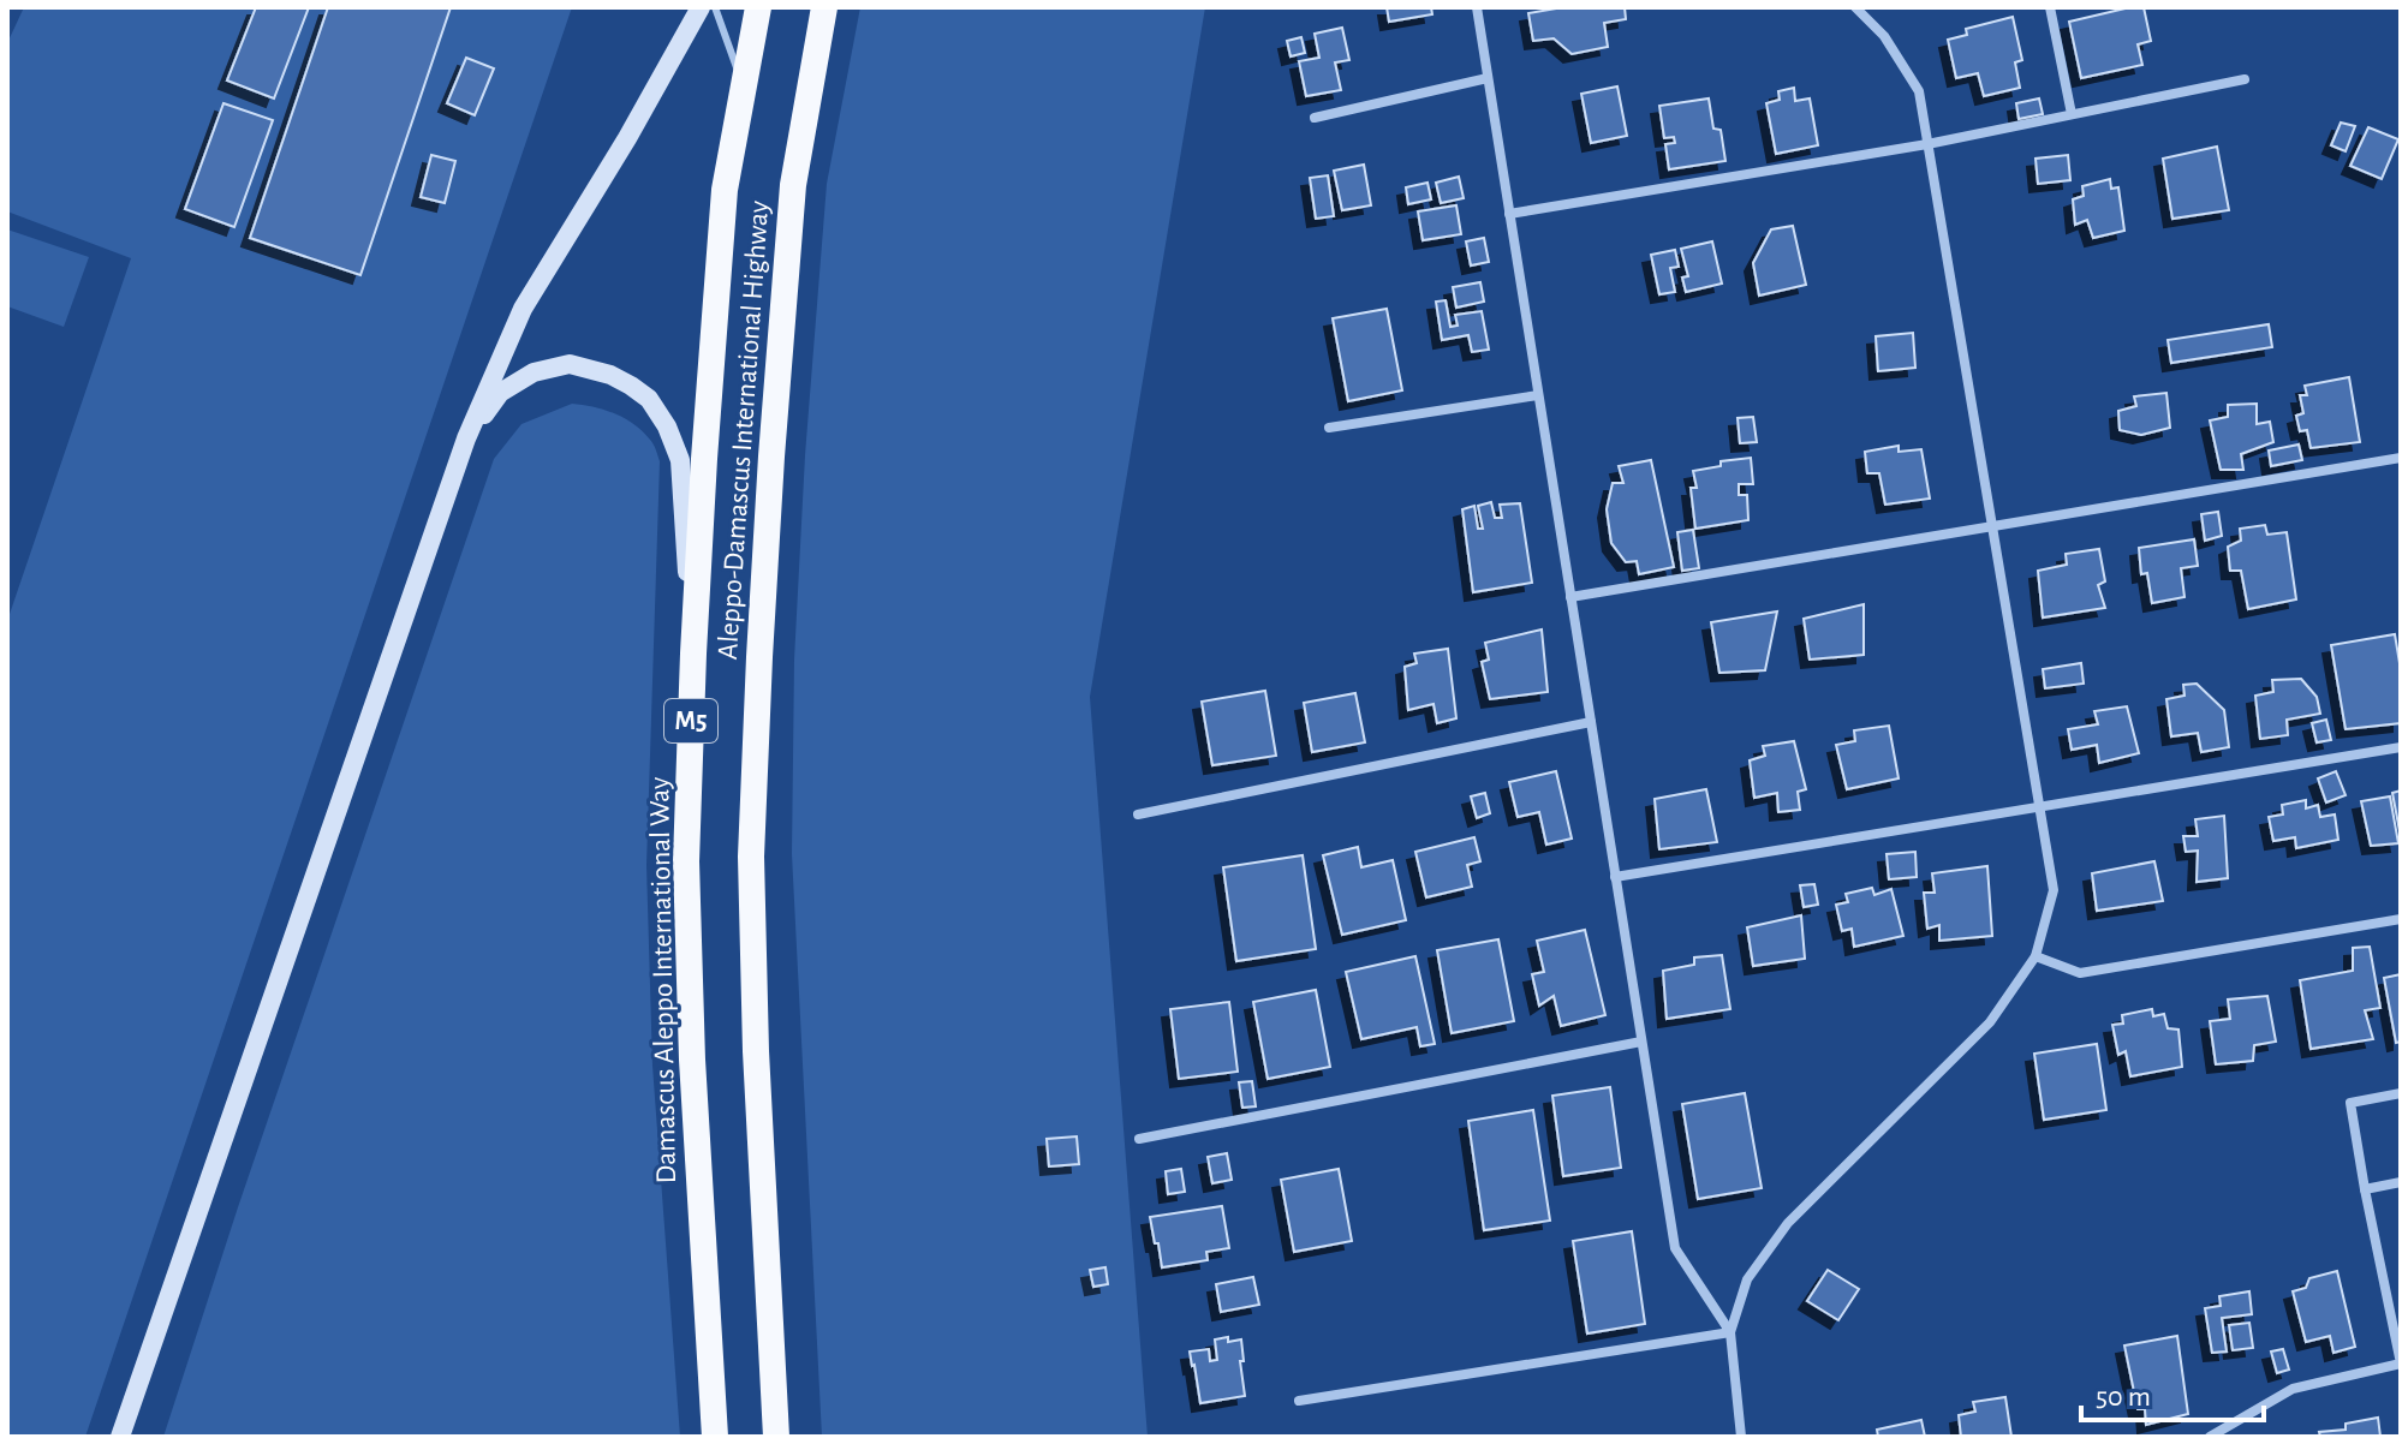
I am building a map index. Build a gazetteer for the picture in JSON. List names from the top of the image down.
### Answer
{
  "streets": {
    "highway": ["Aleppo-Damascus International Highway", "M5", "Damascus Aleppo International Way"]
  },
  "scale_bar": "50 m"
}
